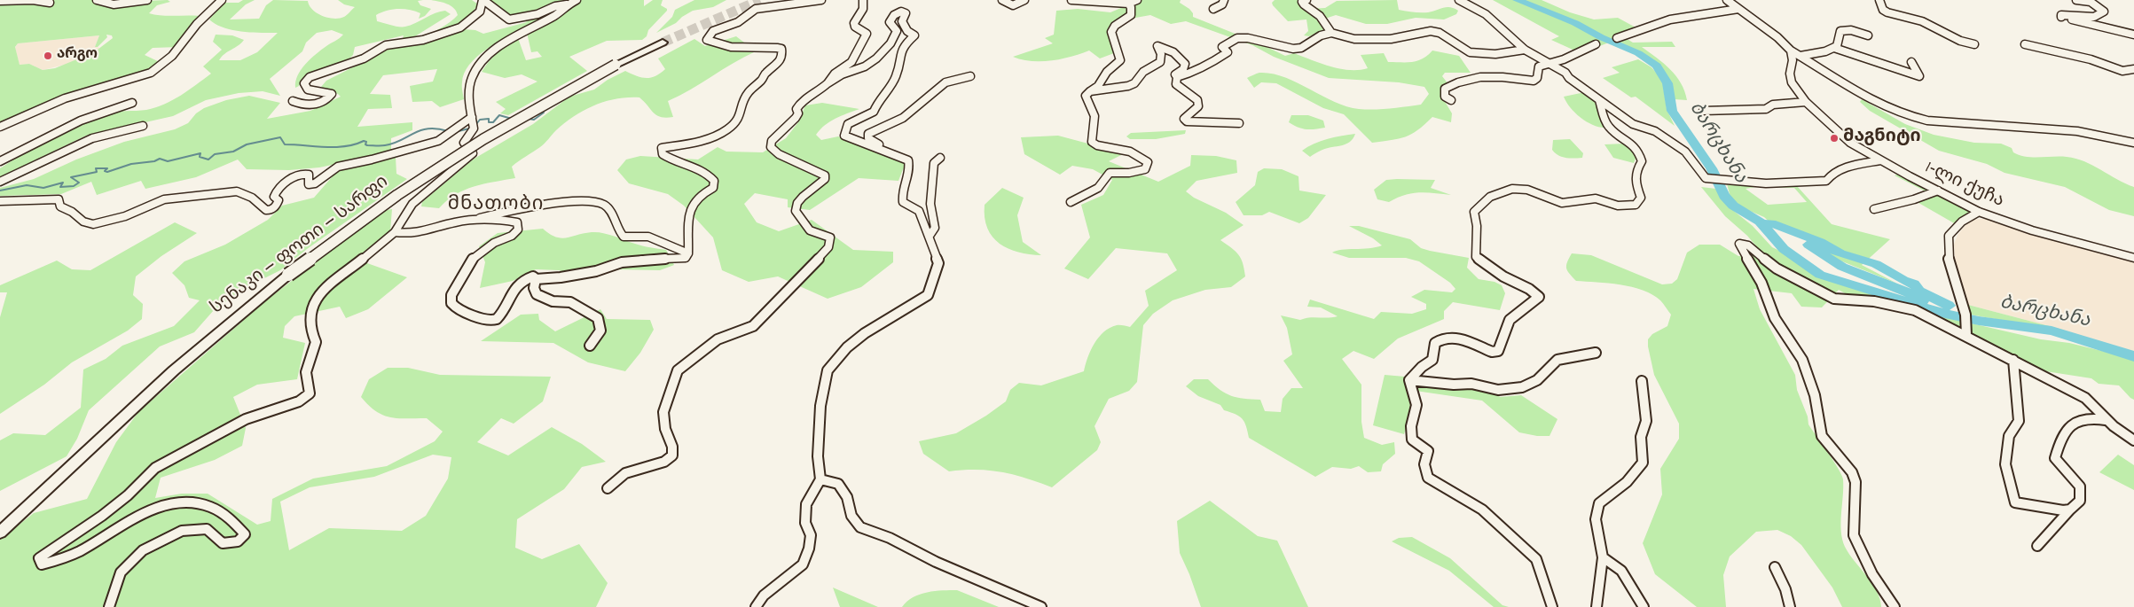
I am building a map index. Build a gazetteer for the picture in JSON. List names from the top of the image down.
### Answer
{
  "streets": {
    "highway": ["სენაკი — ფოთი — სარფი"],
    "street": ["1-ლი ქუჩა"]
  },
  "districts": ["მნათობი"],
  "water": ["ბარცხანა"],
  "places": ["არგო", "მაგნიტი"]
}
